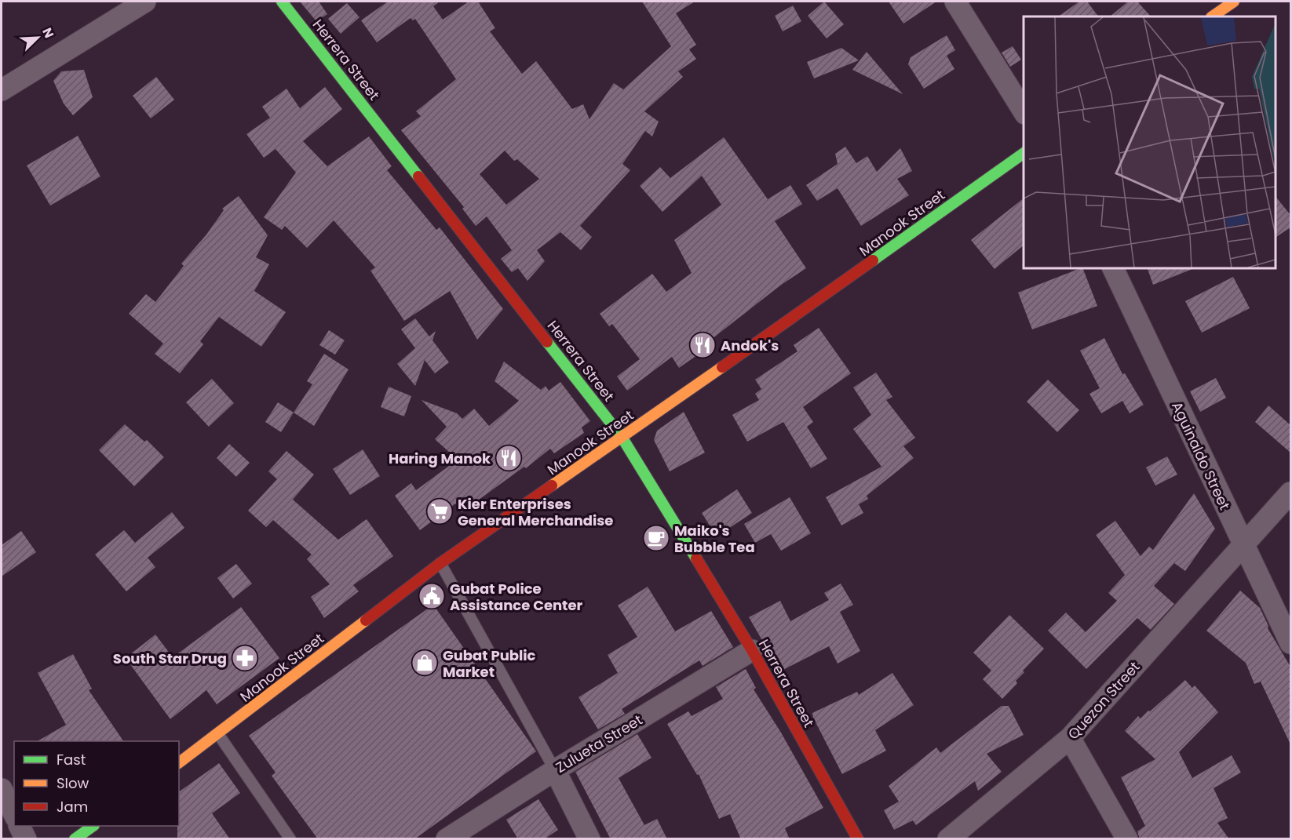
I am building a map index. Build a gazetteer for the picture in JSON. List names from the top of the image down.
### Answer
{
  "streets": {
    "main road": ["Herrera Street", "Manook Street"],
    "street": ["Aguinaldo Street", "Quezon Street", "Zulueta Street"]
  },
  "crossings": [
    ["Herrera Street", "Manook Street"],
    ["Herrera Street", "Zulueta Street"],
    ["Aguinaldo Street", "Quezon Street"]
  ],
  "places": {
    "restaurant": ["Andok's", "Haring Manok"],
    "supermarket": ["Kier Enterprises General Merchandise"],
    "cafe": ["Maiko's Bubble Tea"],
    "public building": ["Gubat Police Assistance Center"],
    "pharmacy": ["South Star Drug"],
    "shop": ["Gubat Public Market"]
  },
  "legend": ["Fast", "Slow", "Jam"],
  "north": "top right"
}
